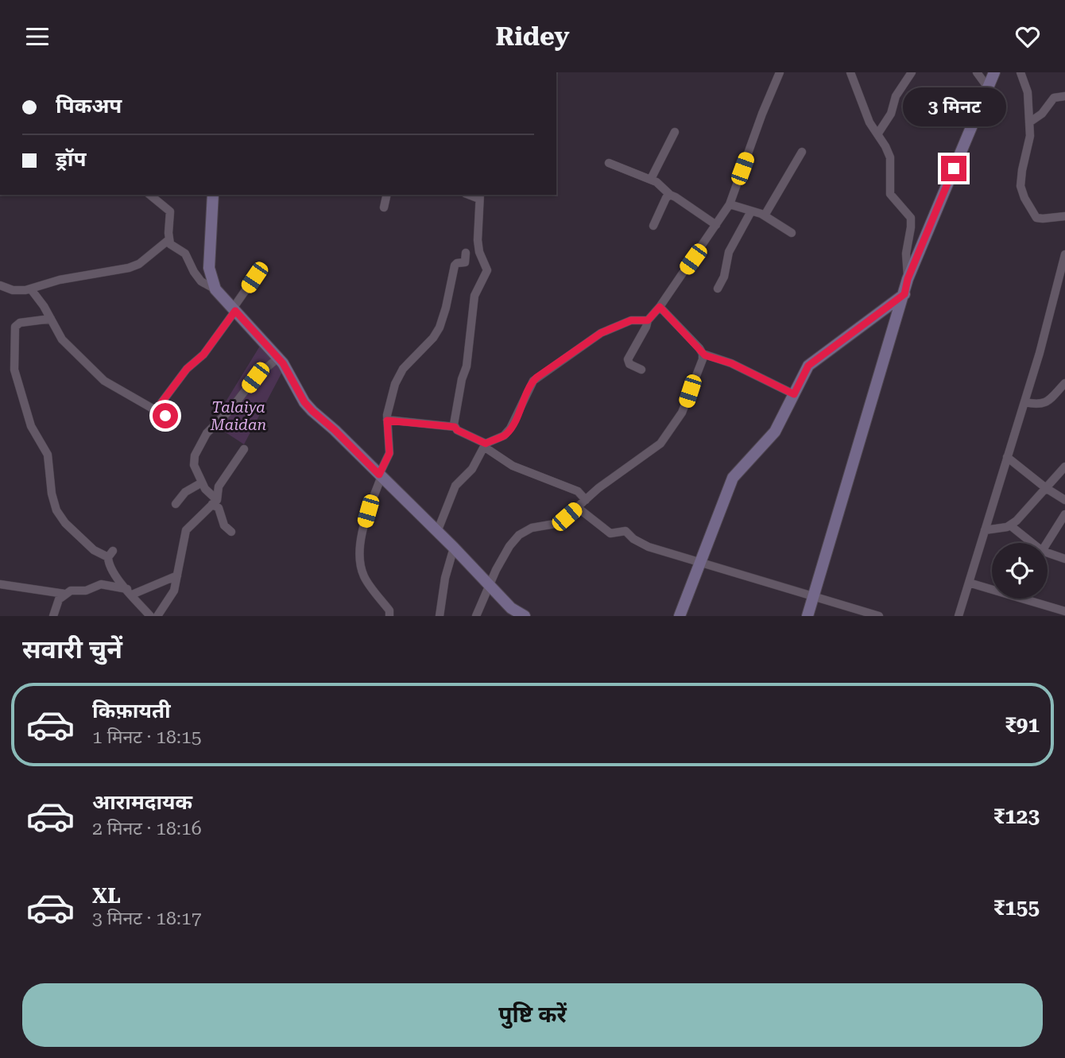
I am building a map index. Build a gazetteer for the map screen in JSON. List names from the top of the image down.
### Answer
{
  "parks": ["Talaiya Maidan"],
  "page": {
    "header": "Ridey",
    "banner": ["पिकअप", "ड्रॉप"],
    "bubble": "3 मिनट",
    "heading": "सवारी चुनें",
    "list": [
      {
        "name": "किफ़ायती",
        "note": "1 मिनट · 18:15",
        "value": "₹91"
      },
      {
        "name": "आरामदायक",
        "note": "2 मिनट · 18:16",
        "value": "₹123"
      },
      {
        "name": "XL",
        "note": "3 मिनट · 18:17",
        "value": "₹155"
      }
    ],
    "buttons": "पुष्टि करें"
  }
}
